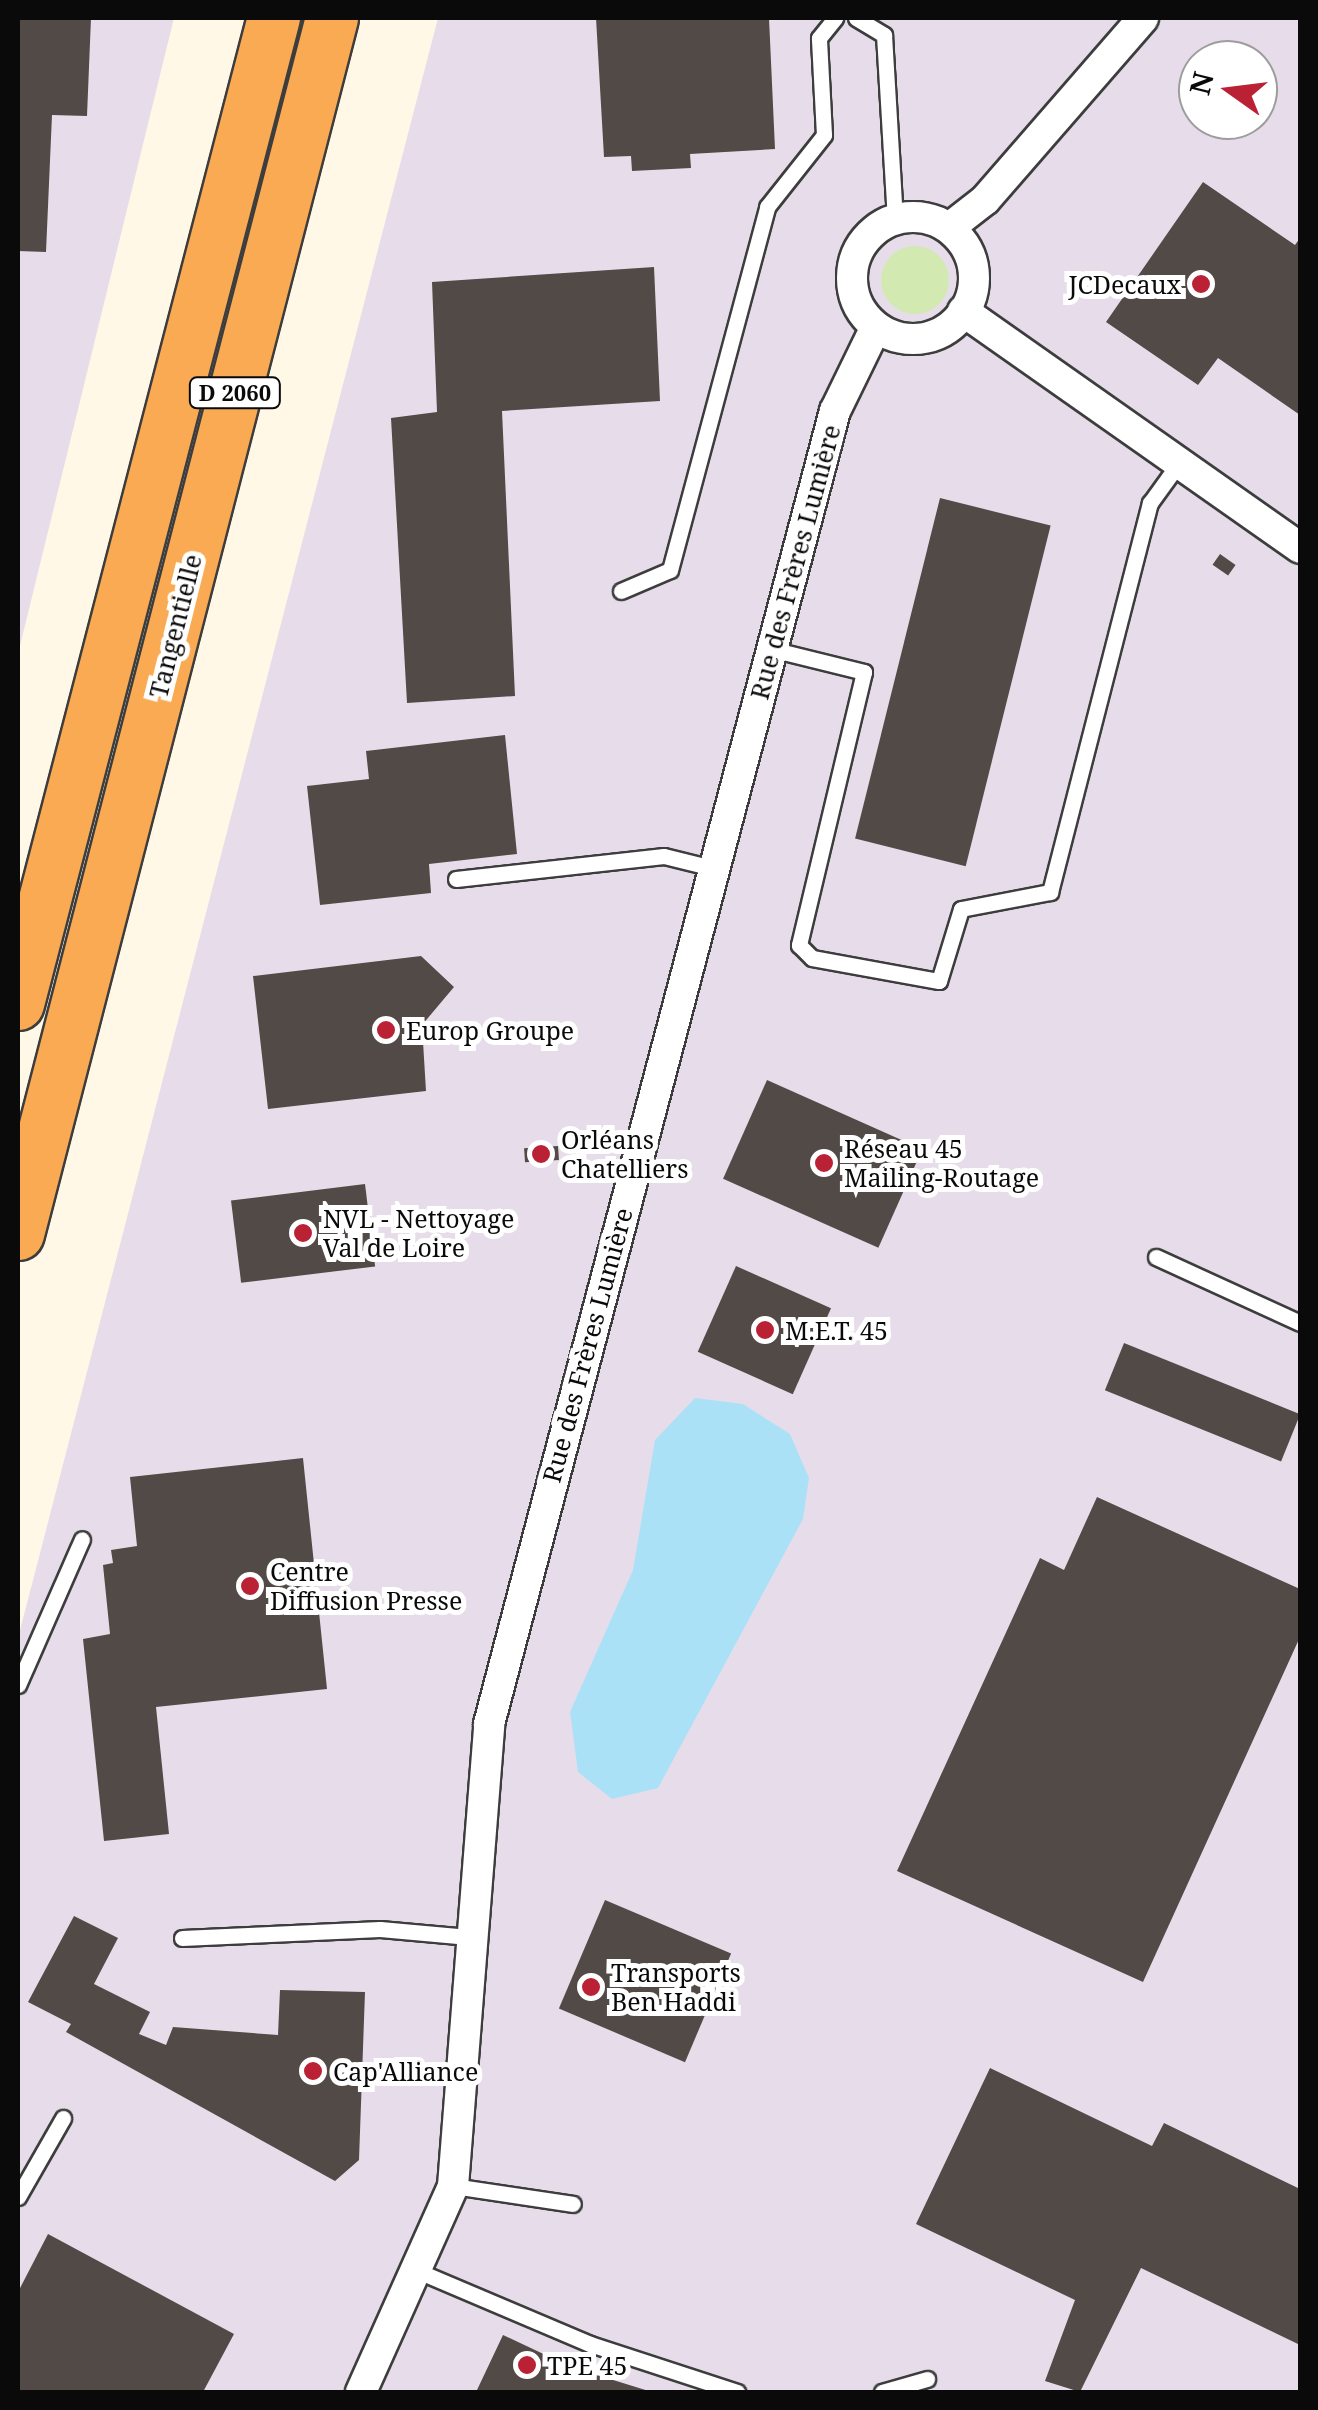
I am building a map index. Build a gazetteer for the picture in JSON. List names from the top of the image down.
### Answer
{
  "streets": {
    "highway": ["D 2060", "Tangentielle"],
    "street": ["Rue des Frères Lumière"]
  },
  "places": [
    "JCDecaux",
    "Europ Groupe",
    "Orléans Chatelliers",
    "Réseau 45 Mailing-Routage",
    "NVL - Nettoyage Val de Loire",
    "M.E.T. 45",
    "Centre Diffusion Presse",
    "Transports Ben Haddi",
    "Cap'Alliance",
    "TPE 45"
  ],
  "north": "left"
}
